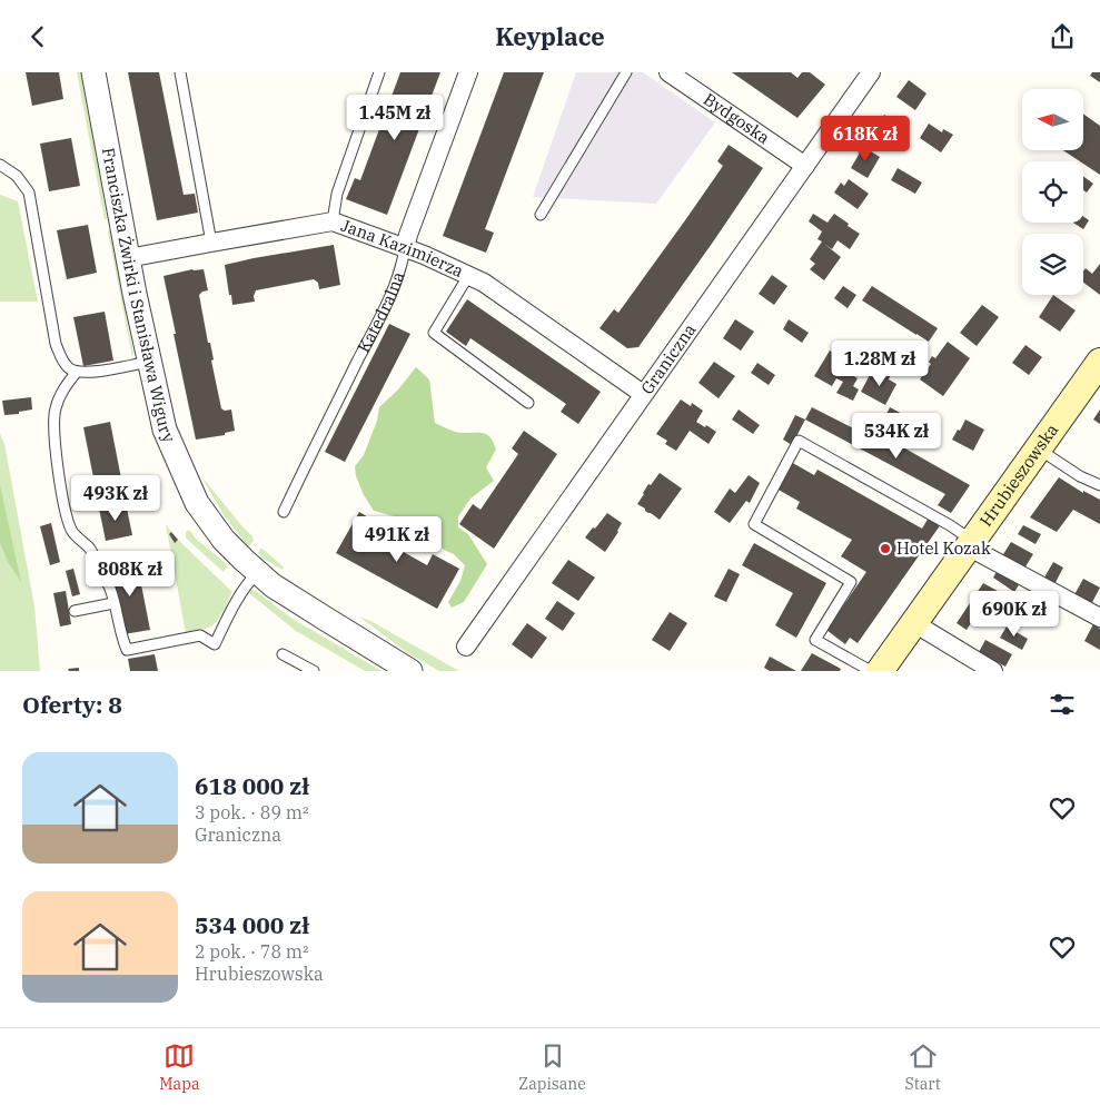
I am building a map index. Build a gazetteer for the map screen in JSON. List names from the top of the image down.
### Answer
{
  "streets": {
    "main road": ["Hrubieszowska"],
    "street": [
      "Bydgoska",
      "Jana Kazimierza",
      "Franciszka Żwirki i Stanisława Wigury",
      "Katedralna",
      "Graniczna"
    ]
  },
  "crossings": [
    ["Bydgoska", "Graniczna"],
    ["Jana Kazimierza", "Franciszka Żwirki i Stanisława Wigury"],
    ["Jana Kazimierza", "Katedralna"],
    ["Jana Kazimierza", "Graniczna"]
  ],
  "places": ["Hotel Kozak"],
  "north": "left",
  "page": {
    "header": "Keyplace",
    "price": [
      "1.45M zł",
      "618K zł",
      "1.28M zł",
      "534K zł",
      "493K zł",
      "491K zł",
      "808K zł",
      "690K zł"
    ],
    "heading": "Oferty: 8",
    "list": [
      {
        "name": "618 000 zł",
        "note": "3 pok. · 89 m² · Graniczna"
      },
      {
        "name": "534 000 zł",
        "note": "2 pok. · 78 m² · Hrubieszowska"
      }
    ],
    "tabs": ["Mapa", "Zapisane", "Start"]
  }
}
